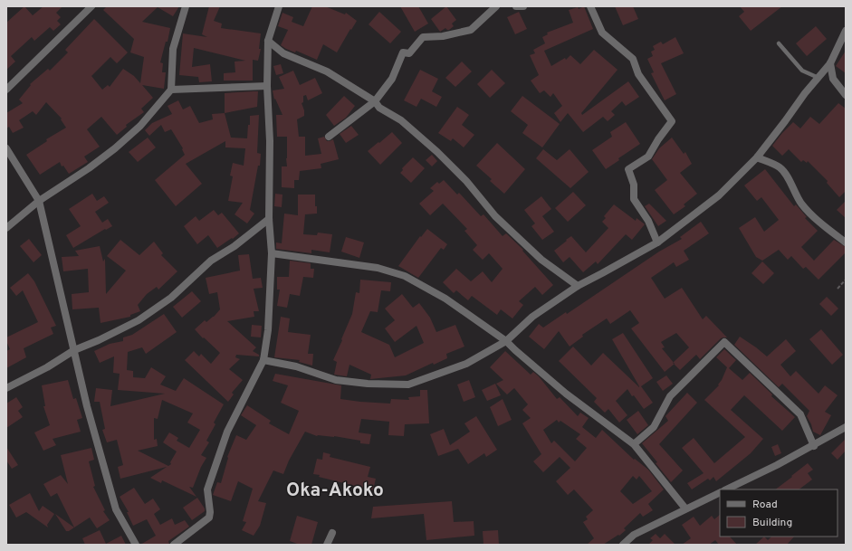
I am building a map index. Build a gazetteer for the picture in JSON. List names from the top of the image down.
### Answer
{
  "districts": ["Oka-Akoko"],
  "legend": ["Road", "Building"]
}
